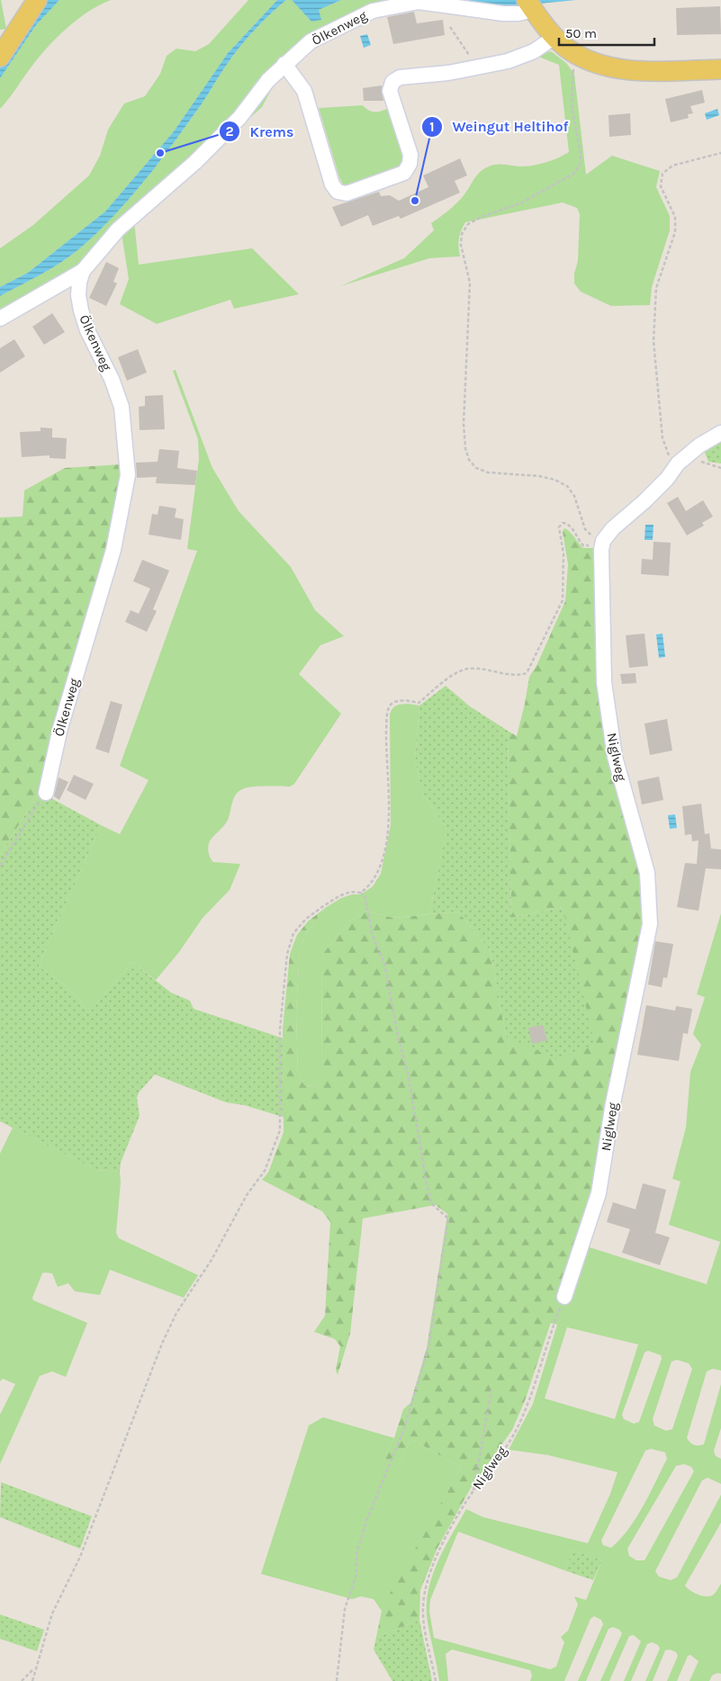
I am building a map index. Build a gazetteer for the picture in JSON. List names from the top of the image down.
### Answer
{
  "streets": {
    "street": ["Ölkenweg", "Niglweg"]
  },
  "places": ["Krems", "Weingut Heltihof"],
  "scale_bar": "50 m"
}
